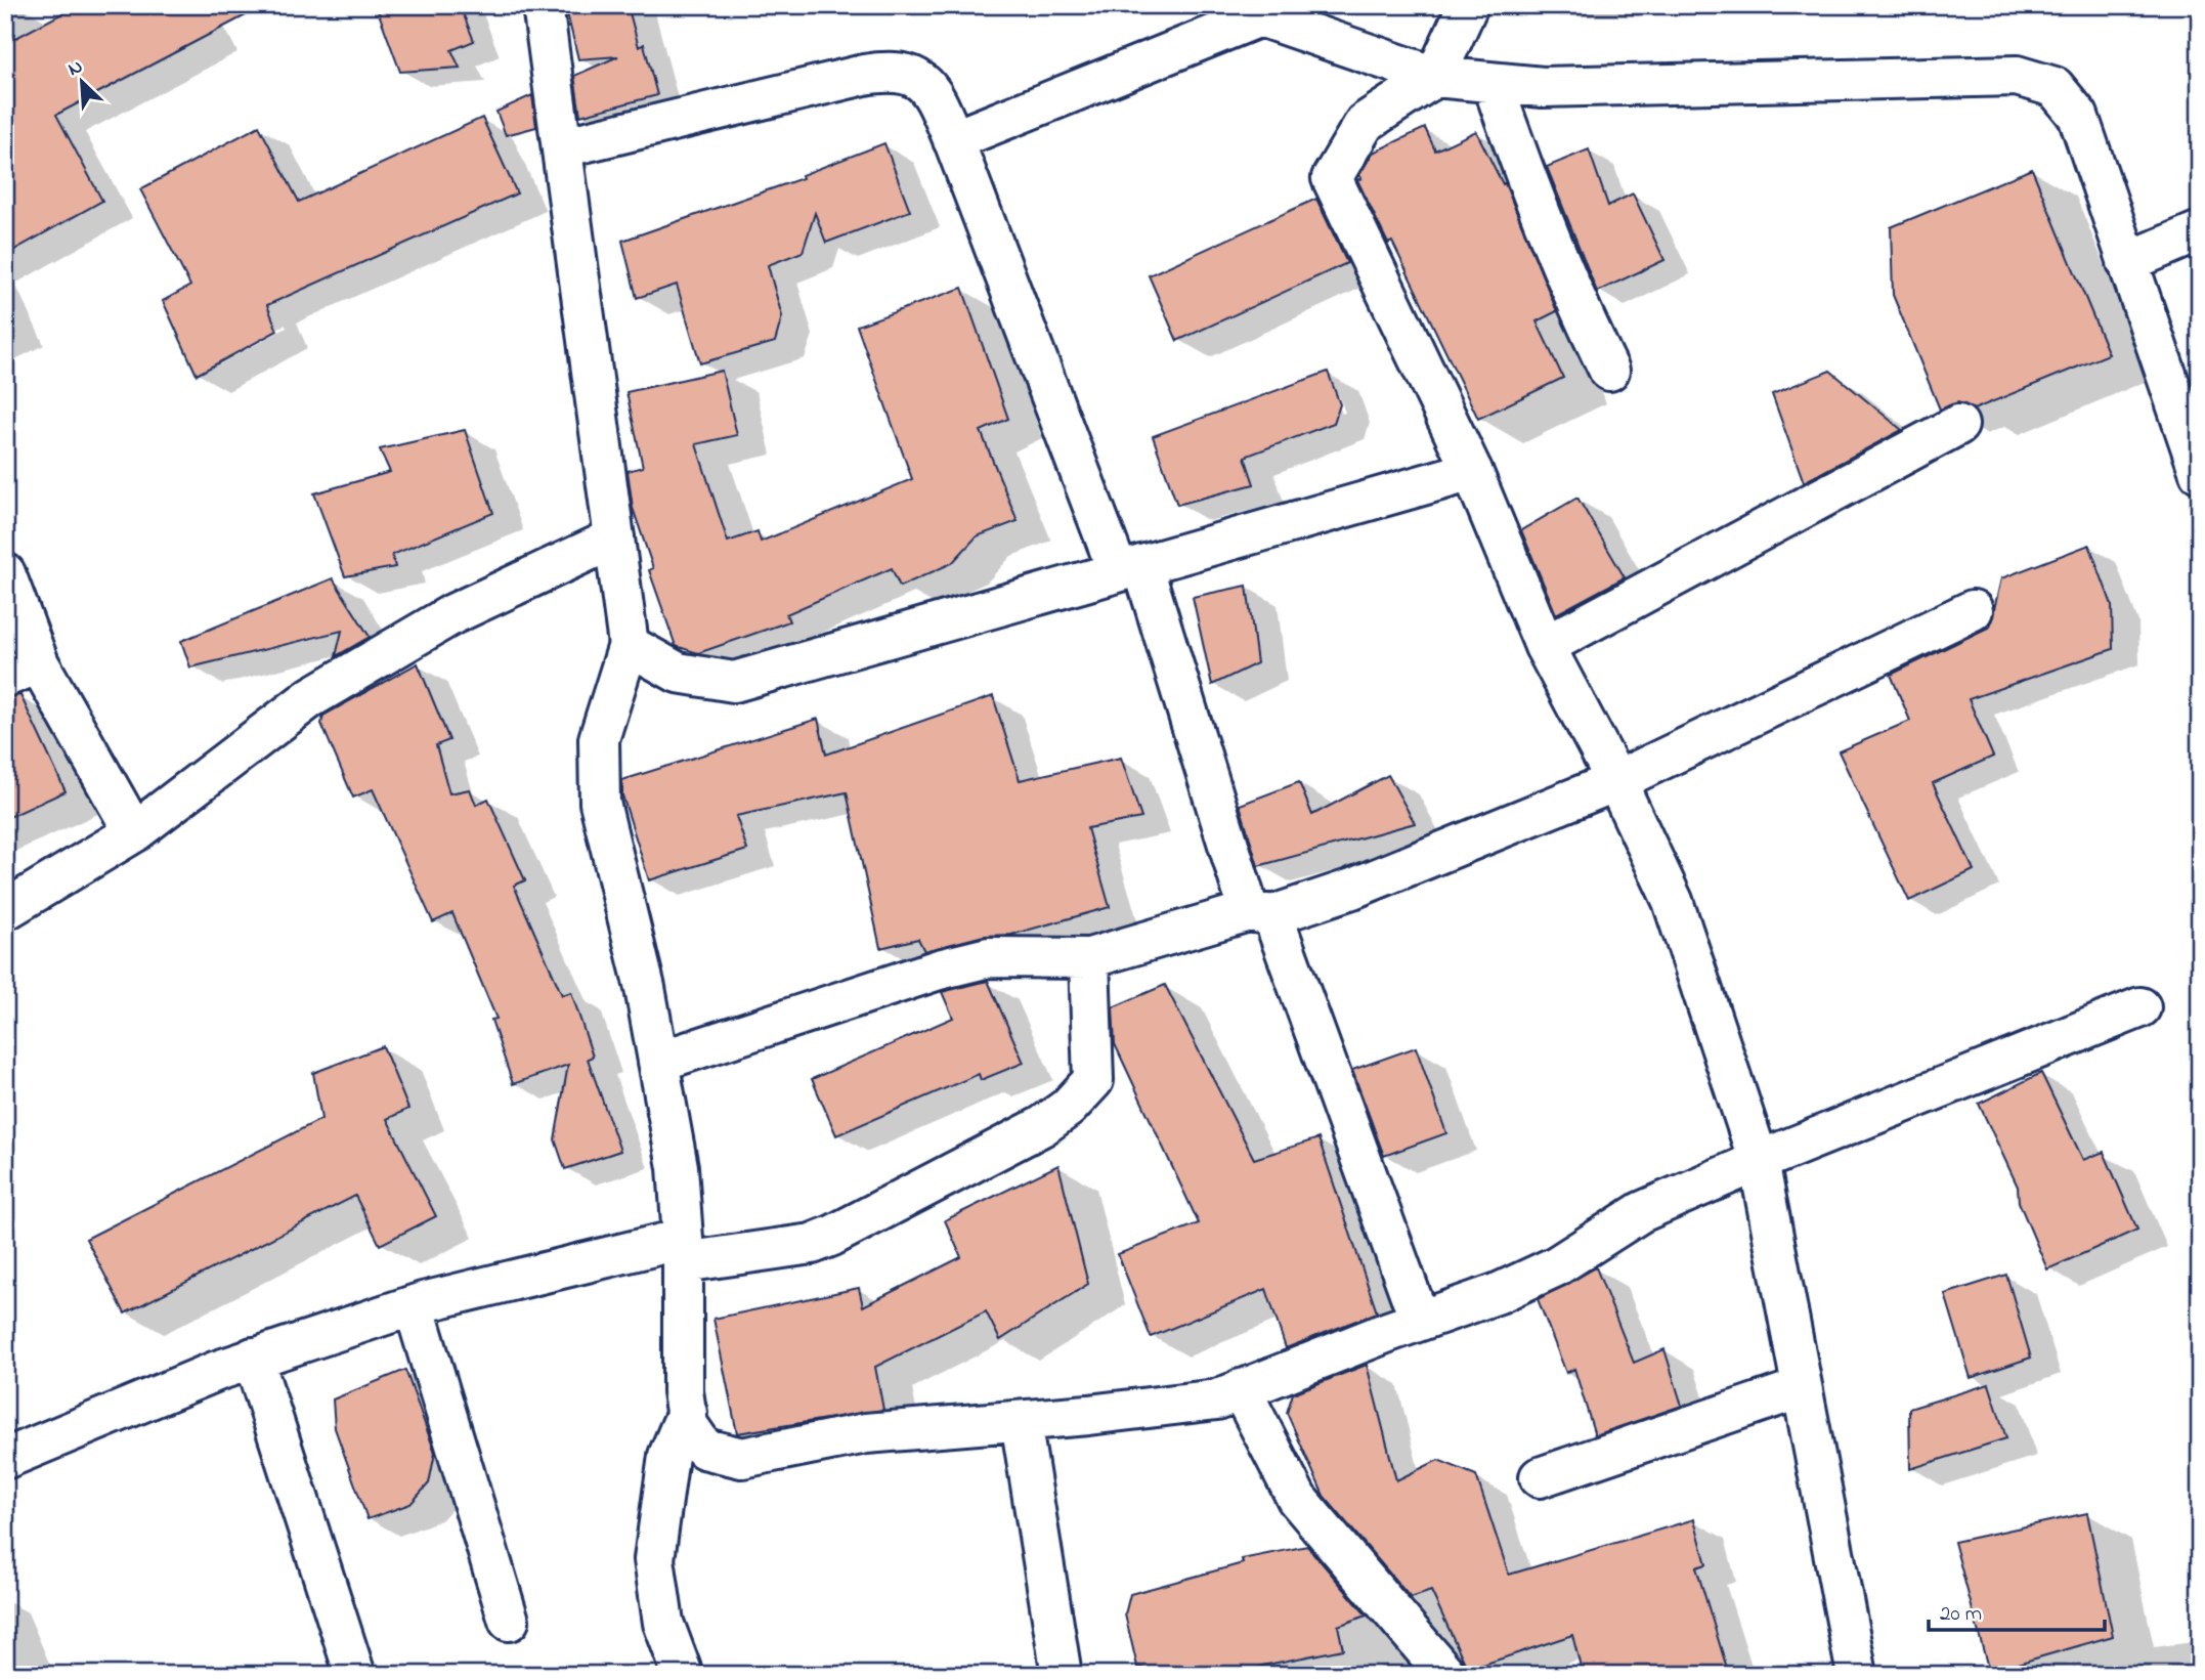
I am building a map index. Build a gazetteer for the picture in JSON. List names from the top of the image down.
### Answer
{
  "scale_bar": "20 m",
  "north": "top left"
}
